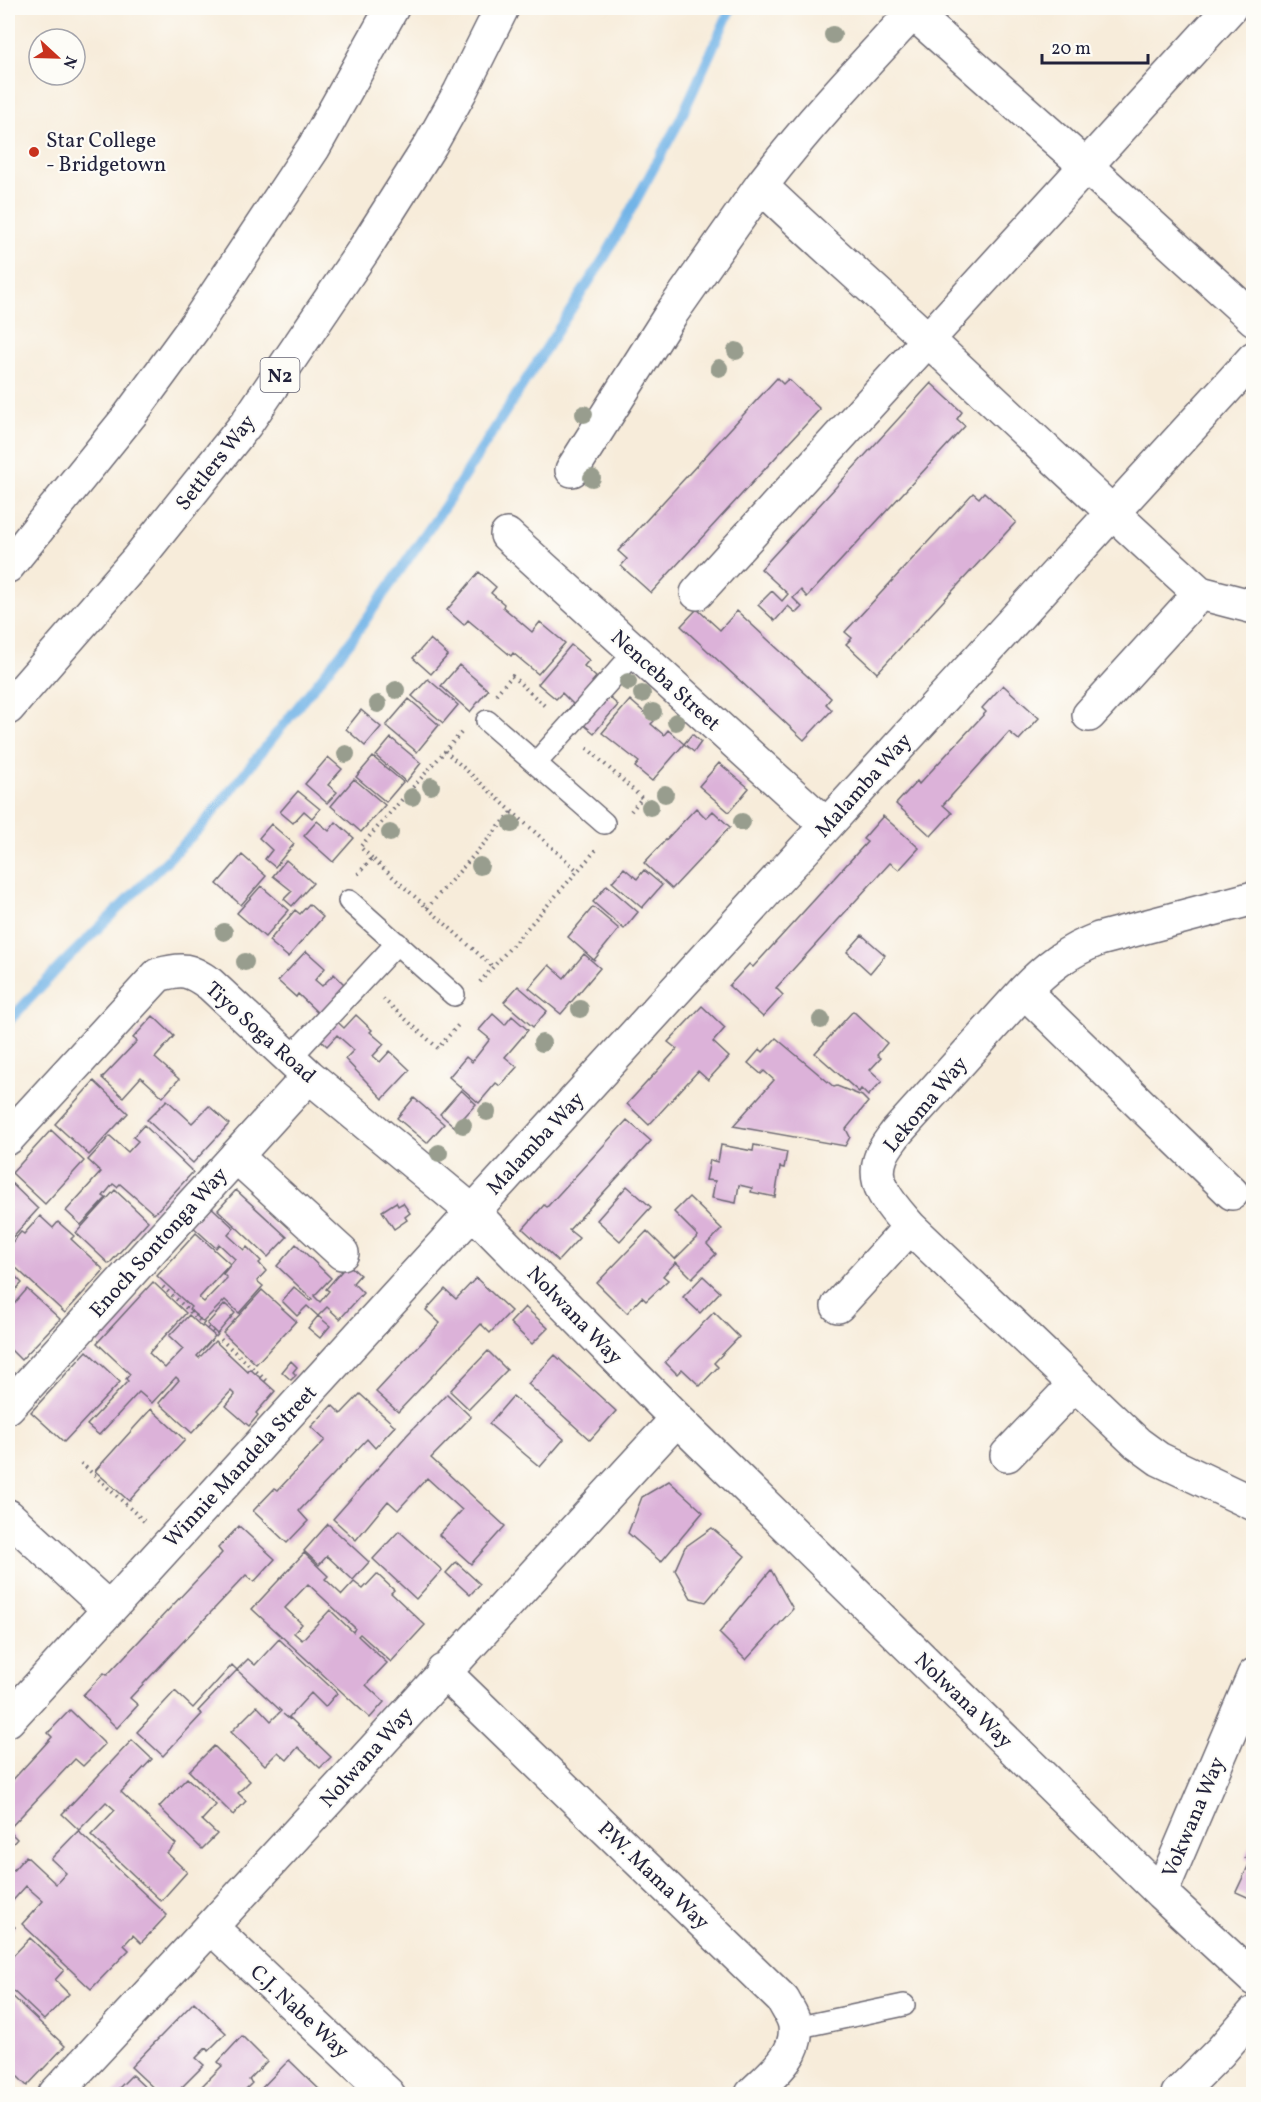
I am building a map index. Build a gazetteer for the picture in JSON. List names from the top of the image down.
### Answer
{
  "streets": {
    "main road": [
      "N2",
      "Settlers Way",
      "Nenceba Street",
      "Malamba Way",
      "Tiyo Soga Road",
      "Lekoma Way",
      "Enoch Sontonga Way",
      "Nolwana Way",
      "Winnie Mandela Street",
      "Vokwana Way",
      "P.W. Mama Way",
      "C.J. Nabe Way"
    ]
  },
  "crossings": [
    ["Nenceba Street", "Malamba Way"],
    ["Malamba Way", "Tiyo Soga Road"],
    ["Malamba Way", "Nolwana Way"],
    ["Malamba Way", "Winnie Mandela Street"],
    ["Tiyo Soga Road", "Enoch Sontonga Way"],
    ["Tiyo Soga Road", "Nolwana Way"],
    ["Tiyo Soga Road", "Winnie Mandela Street"],
    ["Nolwana Way", "Winnie Mandela Street"],
    ["Nolwana Way", "Vokwana Way"],
    ["Nolwana Way", "P.W. Mama Way"],
    ["Nolwana Way", "C.J. Nabe Way"]
  ],
  "places": ["Star College - Bridgetown"],
  "scale_bar": "20 m",
  "north": "right"
}
